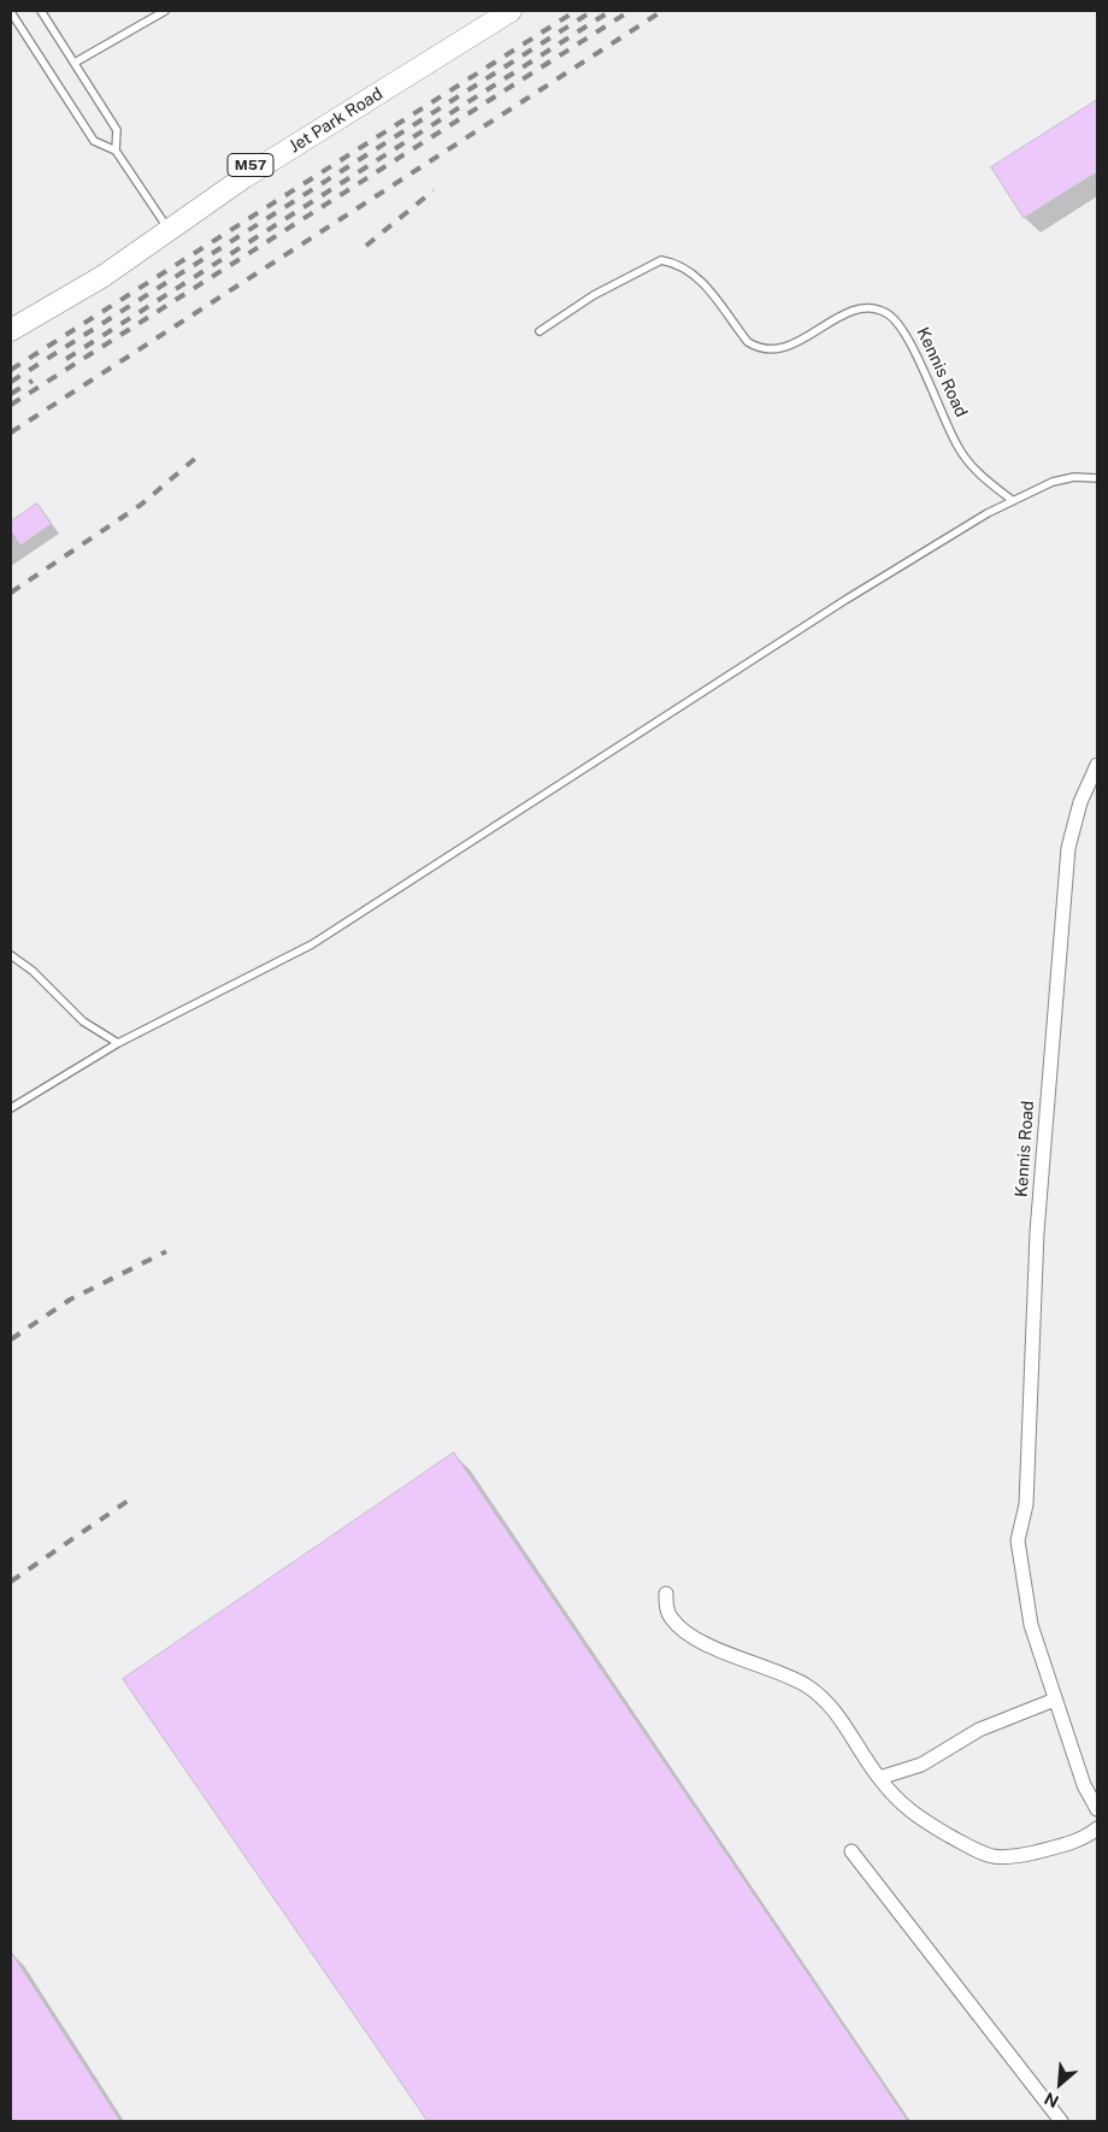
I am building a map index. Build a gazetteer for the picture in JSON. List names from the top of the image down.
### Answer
{
  "streets": {
    "main road": ["Jet Park Road", "M57"],
    "street": ["Kennis Road"]
  },
  "north": "bottom left"
}
